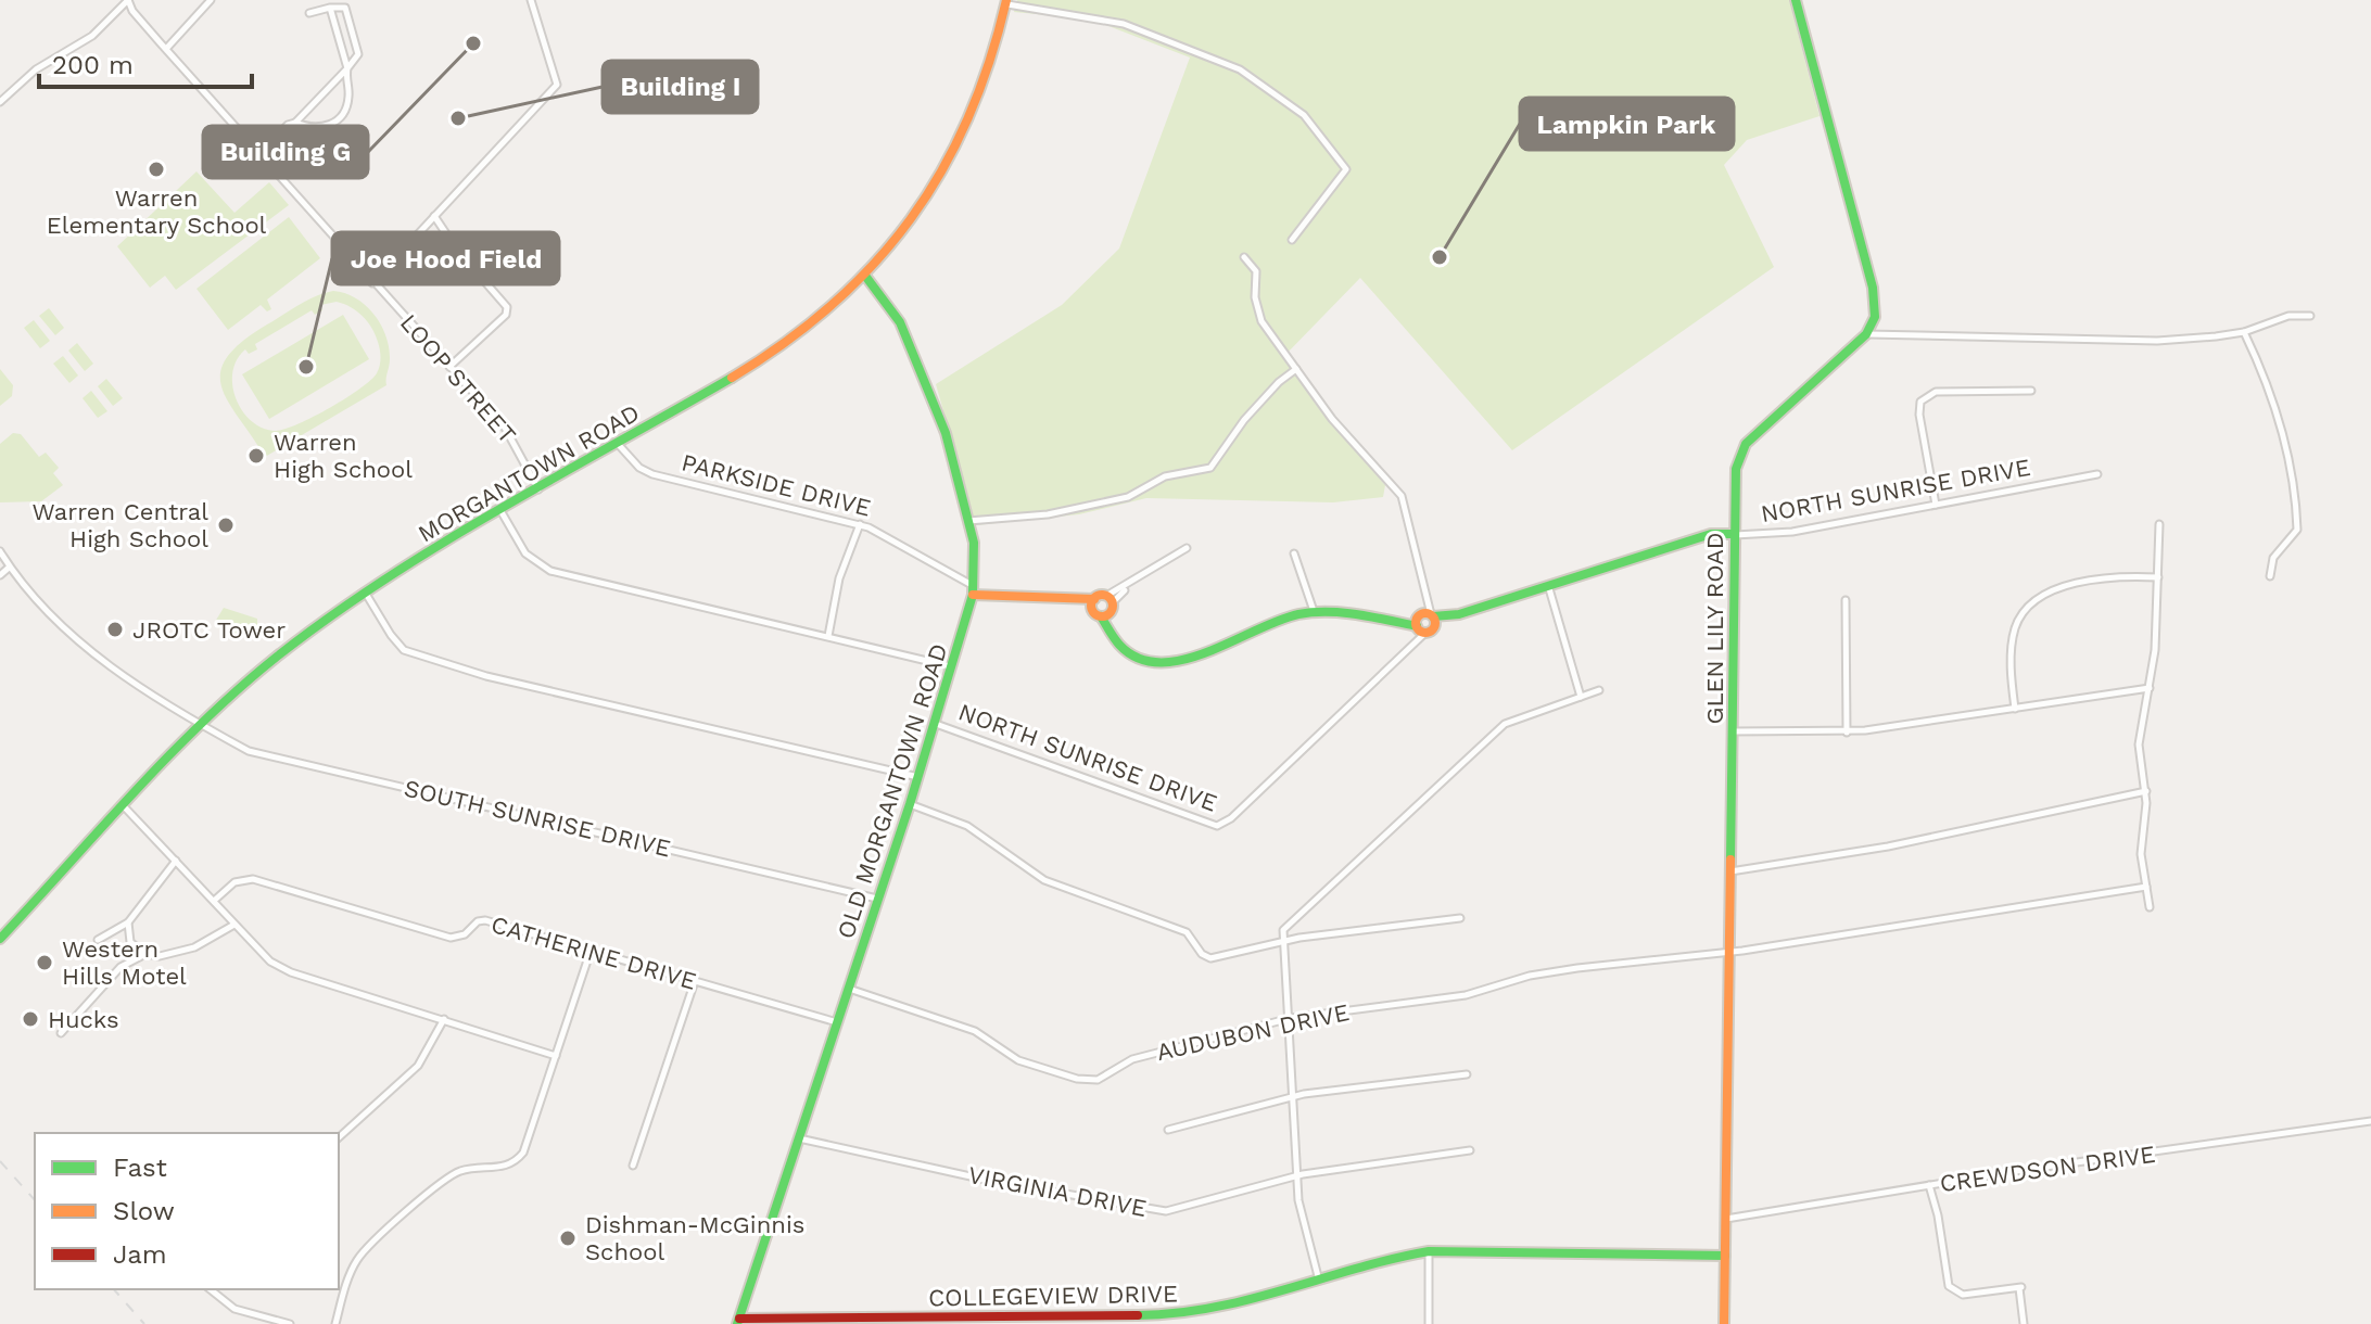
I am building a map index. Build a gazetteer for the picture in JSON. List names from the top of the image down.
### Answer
{
  "streets": {
    "street": [
      "LOOP STREET",
      "MORGANTOWN ROAD",
      "PARKSIDE DRIVE",
      "NORTH SUNRISE DRIVE",
      "GLEN LILY ROAD",
      "OLD MORGANTOWN ROAD",
      "SOUTH SUNRISE DRIVE",
      "CATHERINE DRIVE",
      "AUDUBON DRIVE",
      "CREWDSON DRIVE",
      "VIRGINIA DRIVE",
      "COLLEGEVIEW DRIVE"
    ]
  },
  "crossings": [
    ["LOOP STREET", "MORGANTOWN ROAD"],
    ["MORGANTOWN ROAD", "PARKSIDE DRIVE"],
    ["MORGANTOWN ROAD", "OLD MORGANTOWN ROAD"],
    ["MORGANTOWN ROAD", "SOUTH SUNRISE DRIVE"],
    ["PARKSIDE DRIVE", "OLD MORGANTOWN ROAD"],
    ["NORTH SUNRISE DRIVE", "GLEN LILY ROAD"],
    ["NORTH SUNRISE DRIVE", "OLD MORGANTOWN ROAD"],
    ["GLEN LILY ROAD", "AUDUBON DRIVE"],
    ["GLEN LILY ROAD", "CREWDSON DRIVE"],
    ["GLEN LILY ROAD", "COLLEGEVIEW DRIVE"],
    ["OLD MORGANTOWN ROAD", "SOUTH SUNRISE DRIVE"],
    ["OLD MORGANTOWN ROAD", "CATHERINE DRIVE"],
    ["OLD MORGANTOWN ROAD", "AUDUBON DRIVE"],
    ["OLD MORGANTOWN ROAD", "VIRGINIA DRIVE"],
    ["OLD MORGANTOWN ROAD", "COLLEGEVIEW DRIVE"]
  ],
  "places": [
    "Building G",
    "Building I",
    "Warren Elementary School",
    "Lampkin Park",
    "Joe Hood Field",
    "Warren High School",
    "Warren Central High School",
    "JROTC Tower",
    "Western Hills Motel",
    "Hucks",
    "Dishman-McGinnis School"
  ],
  "legend": ["Fast", "Slow", "Jam"],
  "scale_bar": "200 m"
}
